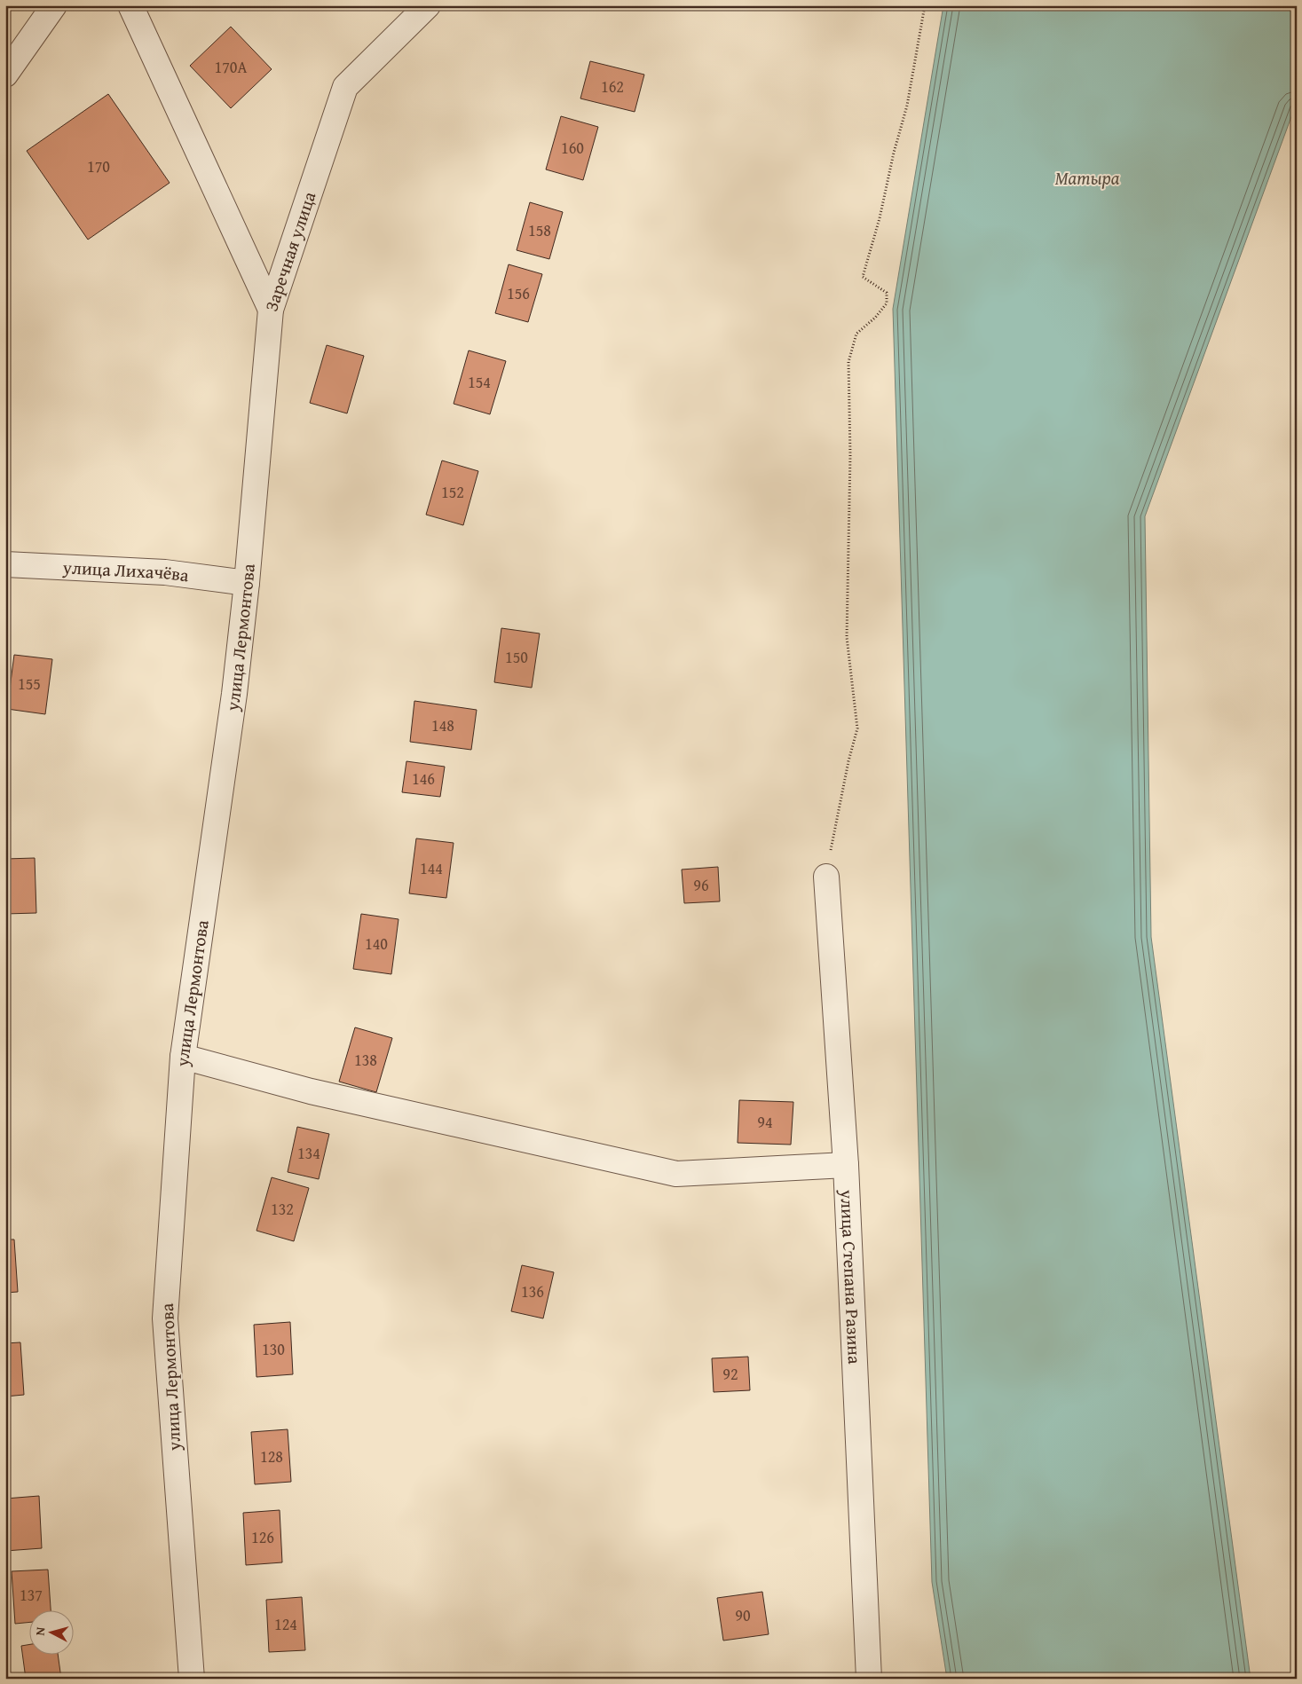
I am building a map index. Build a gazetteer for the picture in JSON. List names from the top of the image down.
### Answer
{
  "streets": {
    "street": [
      "Заречная улица",
      "улица Лихачёва",
      "улица Лермонтова",
      "улица Степана Разина"
    ]
  },
  "crossings": [
    ["Заречная улица", "улица Лермонтова"],
    ["улица Лихачёва", "улица Лермонтова"]
  ],
  "water": ["Матыра"],
  "house_numbers": [
    "170А",
    "162",
    "160",
    "170",
    "158",
    "156",
    "154",
    "152",
    "150",
    "155",
    "148",
    "146",
    "144",
    "96",
    "140",
    "138",
    "94",
    "134",
    "132",
    "136",
    "130",
    "92",
    "128",
    "126",
    "137",
    "90",
    "124"
  ],
  "north": "left"
}
